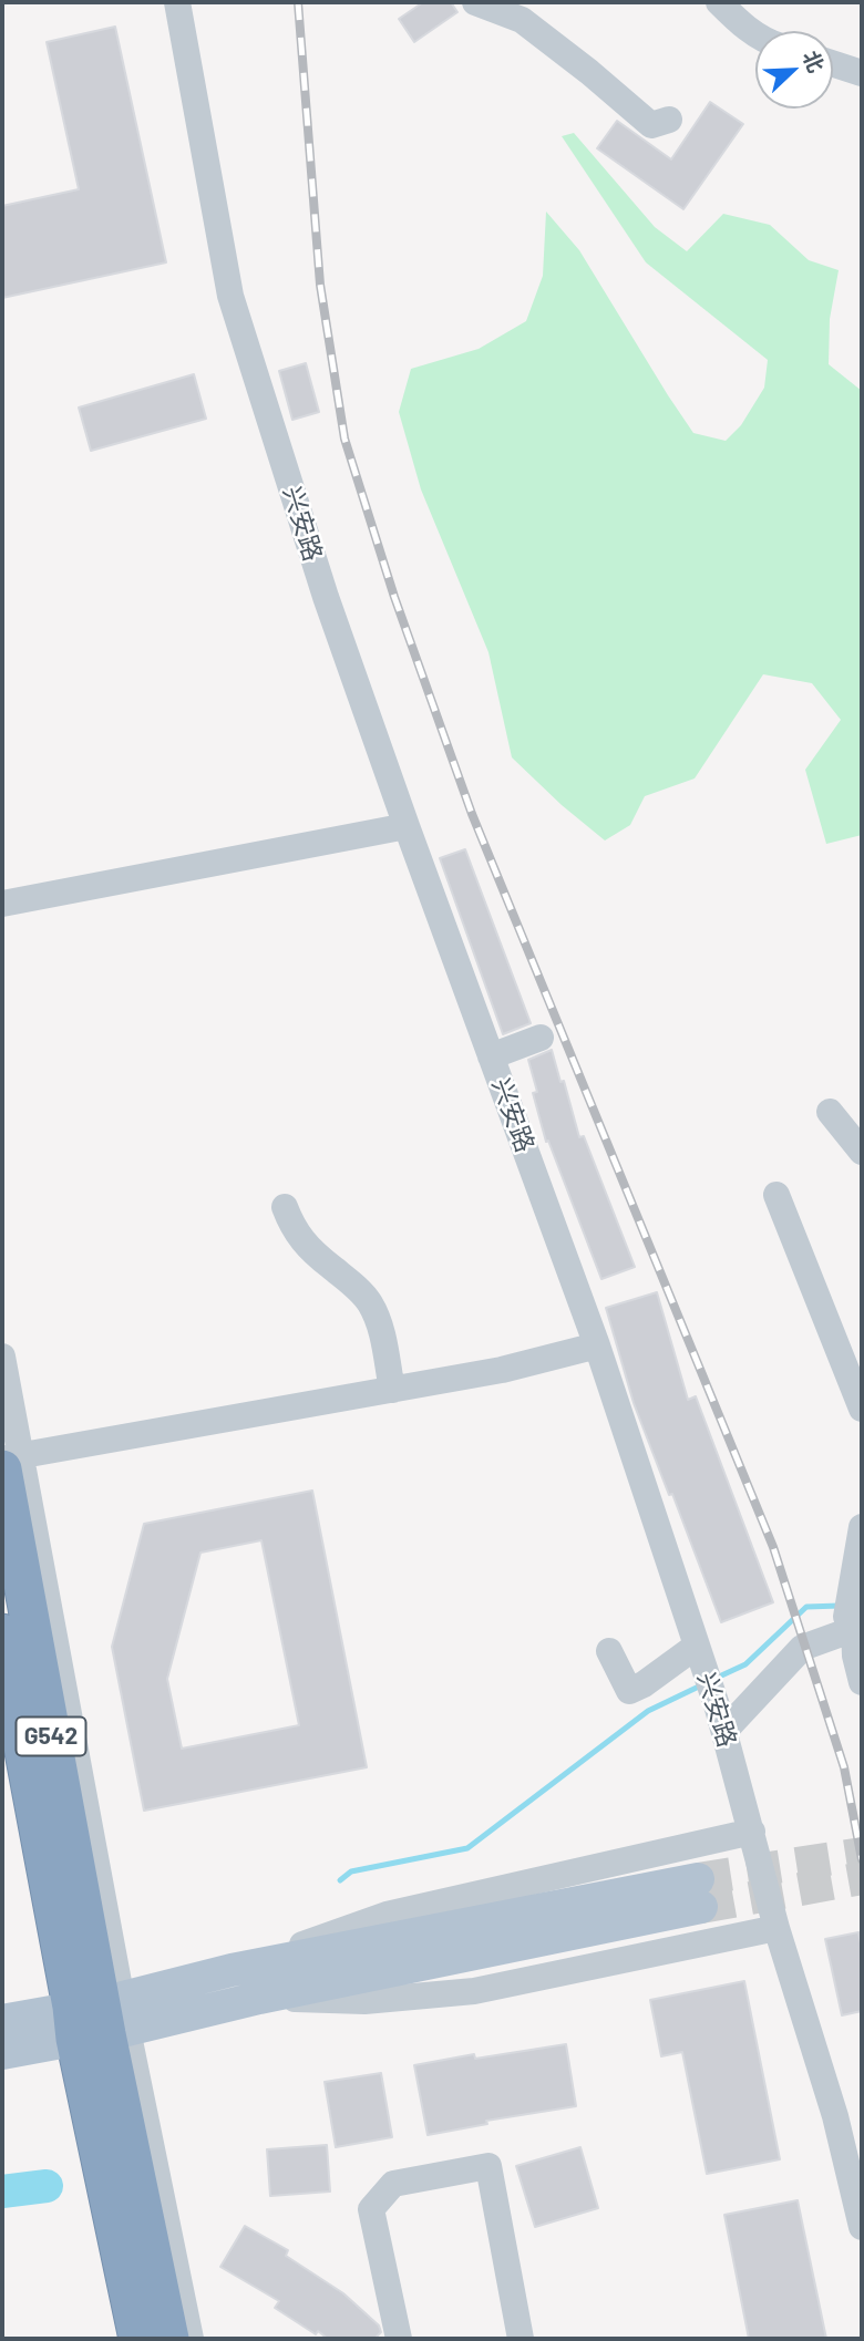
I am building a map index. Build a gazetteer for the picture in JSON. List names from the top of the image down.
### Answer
{
  "streets": {
    "highway": ["G542"],
    "street": ["兴安路"]
  },
  "north": "top right"
}
